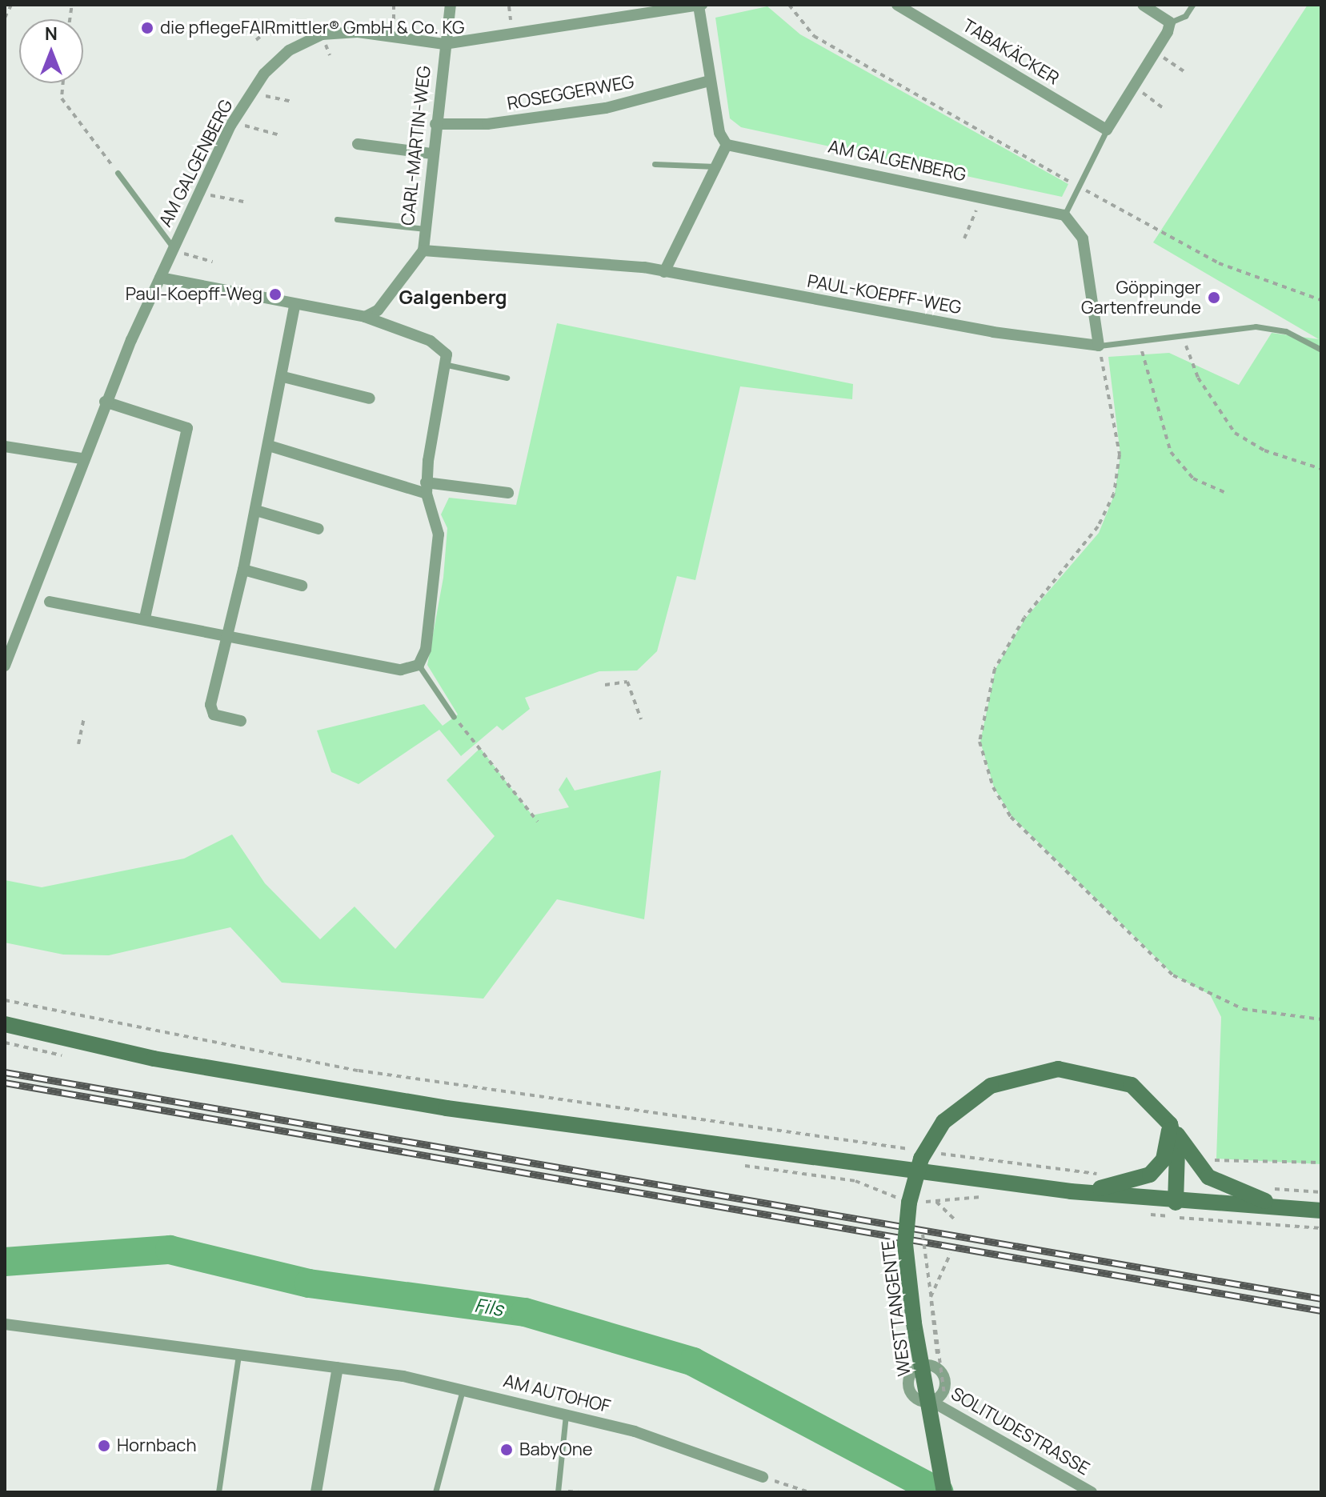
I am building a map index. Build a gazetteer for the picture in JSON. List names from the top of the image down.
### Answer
{
  "streets": {
    "main road": ["WESTTANGENTE"],
    "street": [
      "TABAKÄCKER",
      "ROSEGGERWEG",
      "CARL-MARTIN-WEG",
      "AM GALGENBERG",
      "PAUL-KOEPFF-WEG",
      "AM AUTOHOF",
      "SOLITUDESTRASSE"
    ]
  },
  "crossings": [
    ["ROSEGGERWEG", "CARL-MARTIN-WEG"],
    ["ROSEGGERWEG", "AM GALGENBERG"],
    ["CARL-MARTIN-WEG", "AM GALGENBERG"],
    ["CARL-MARTIN-WEG", "PAUL-KOEPFF-WEG"]
  ],
  "districts": ["Galgenberg"],
  "water": ["Fils"],
  "places": [
    "die pflegeFAIRmittler® GmbH & Co. KG",
    "Paul-Koepff-Weg",
    "Göppinger Gartenfreunde",
    "Hornbach",
    "BabyOne"
  ],
  "north": "top"
}
